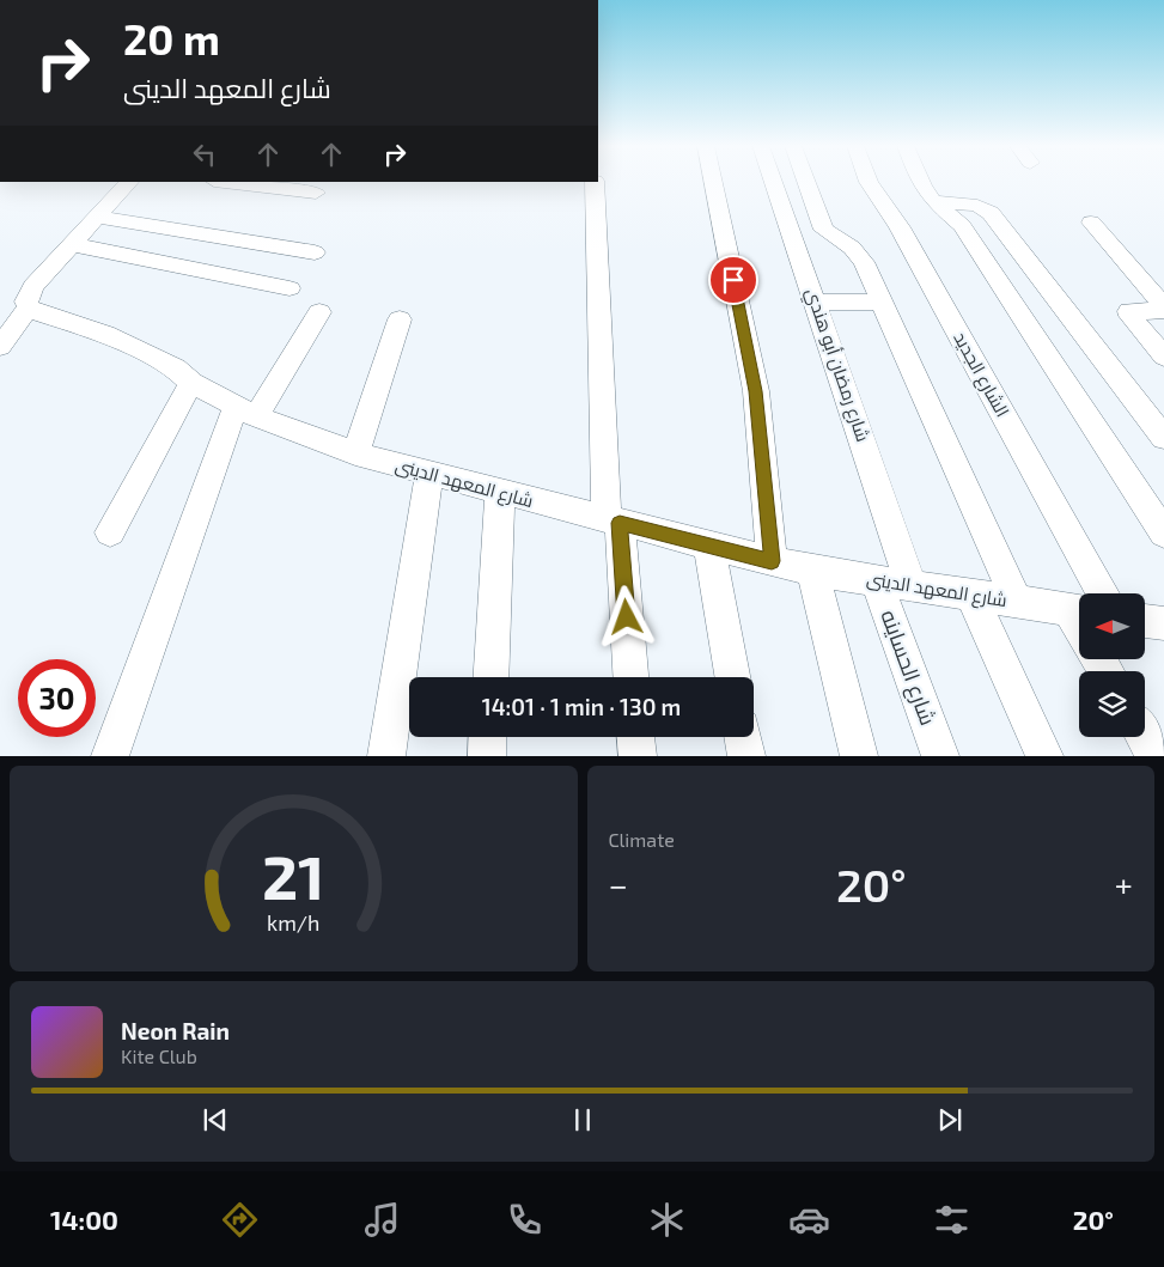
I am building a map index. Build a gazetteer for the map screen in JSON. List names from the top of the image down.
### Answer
{
  "streets": {
    "street": [
      "شارع رمضان أبو هندي",
      "الشارع الجديد",
      "شارع المعهد الدينى",
      "شارع الحساينه"
    ]
  },
  "crossings": [
    ["شارع رمضان أبو هندي", "شارع المعهد الدينى"],
    ["شارع المعهد الدينى", "شارع الحساينه"]
  ],
  "north": "left",
  "page": {
    "turn": ["20 m", "شارع المعهد الدينى"],
    "limit": "30",
    "trip": "14:01 · 1 min · 130 m",
    "tile": "Climate",
    "heat": ["−", "20°", "+"],
    "song": ["Neon Rain", "Kite Club"],
    "tabs": ["14:00", "20°"],
    "gauge": ["21", "km/h"]
  }
}
